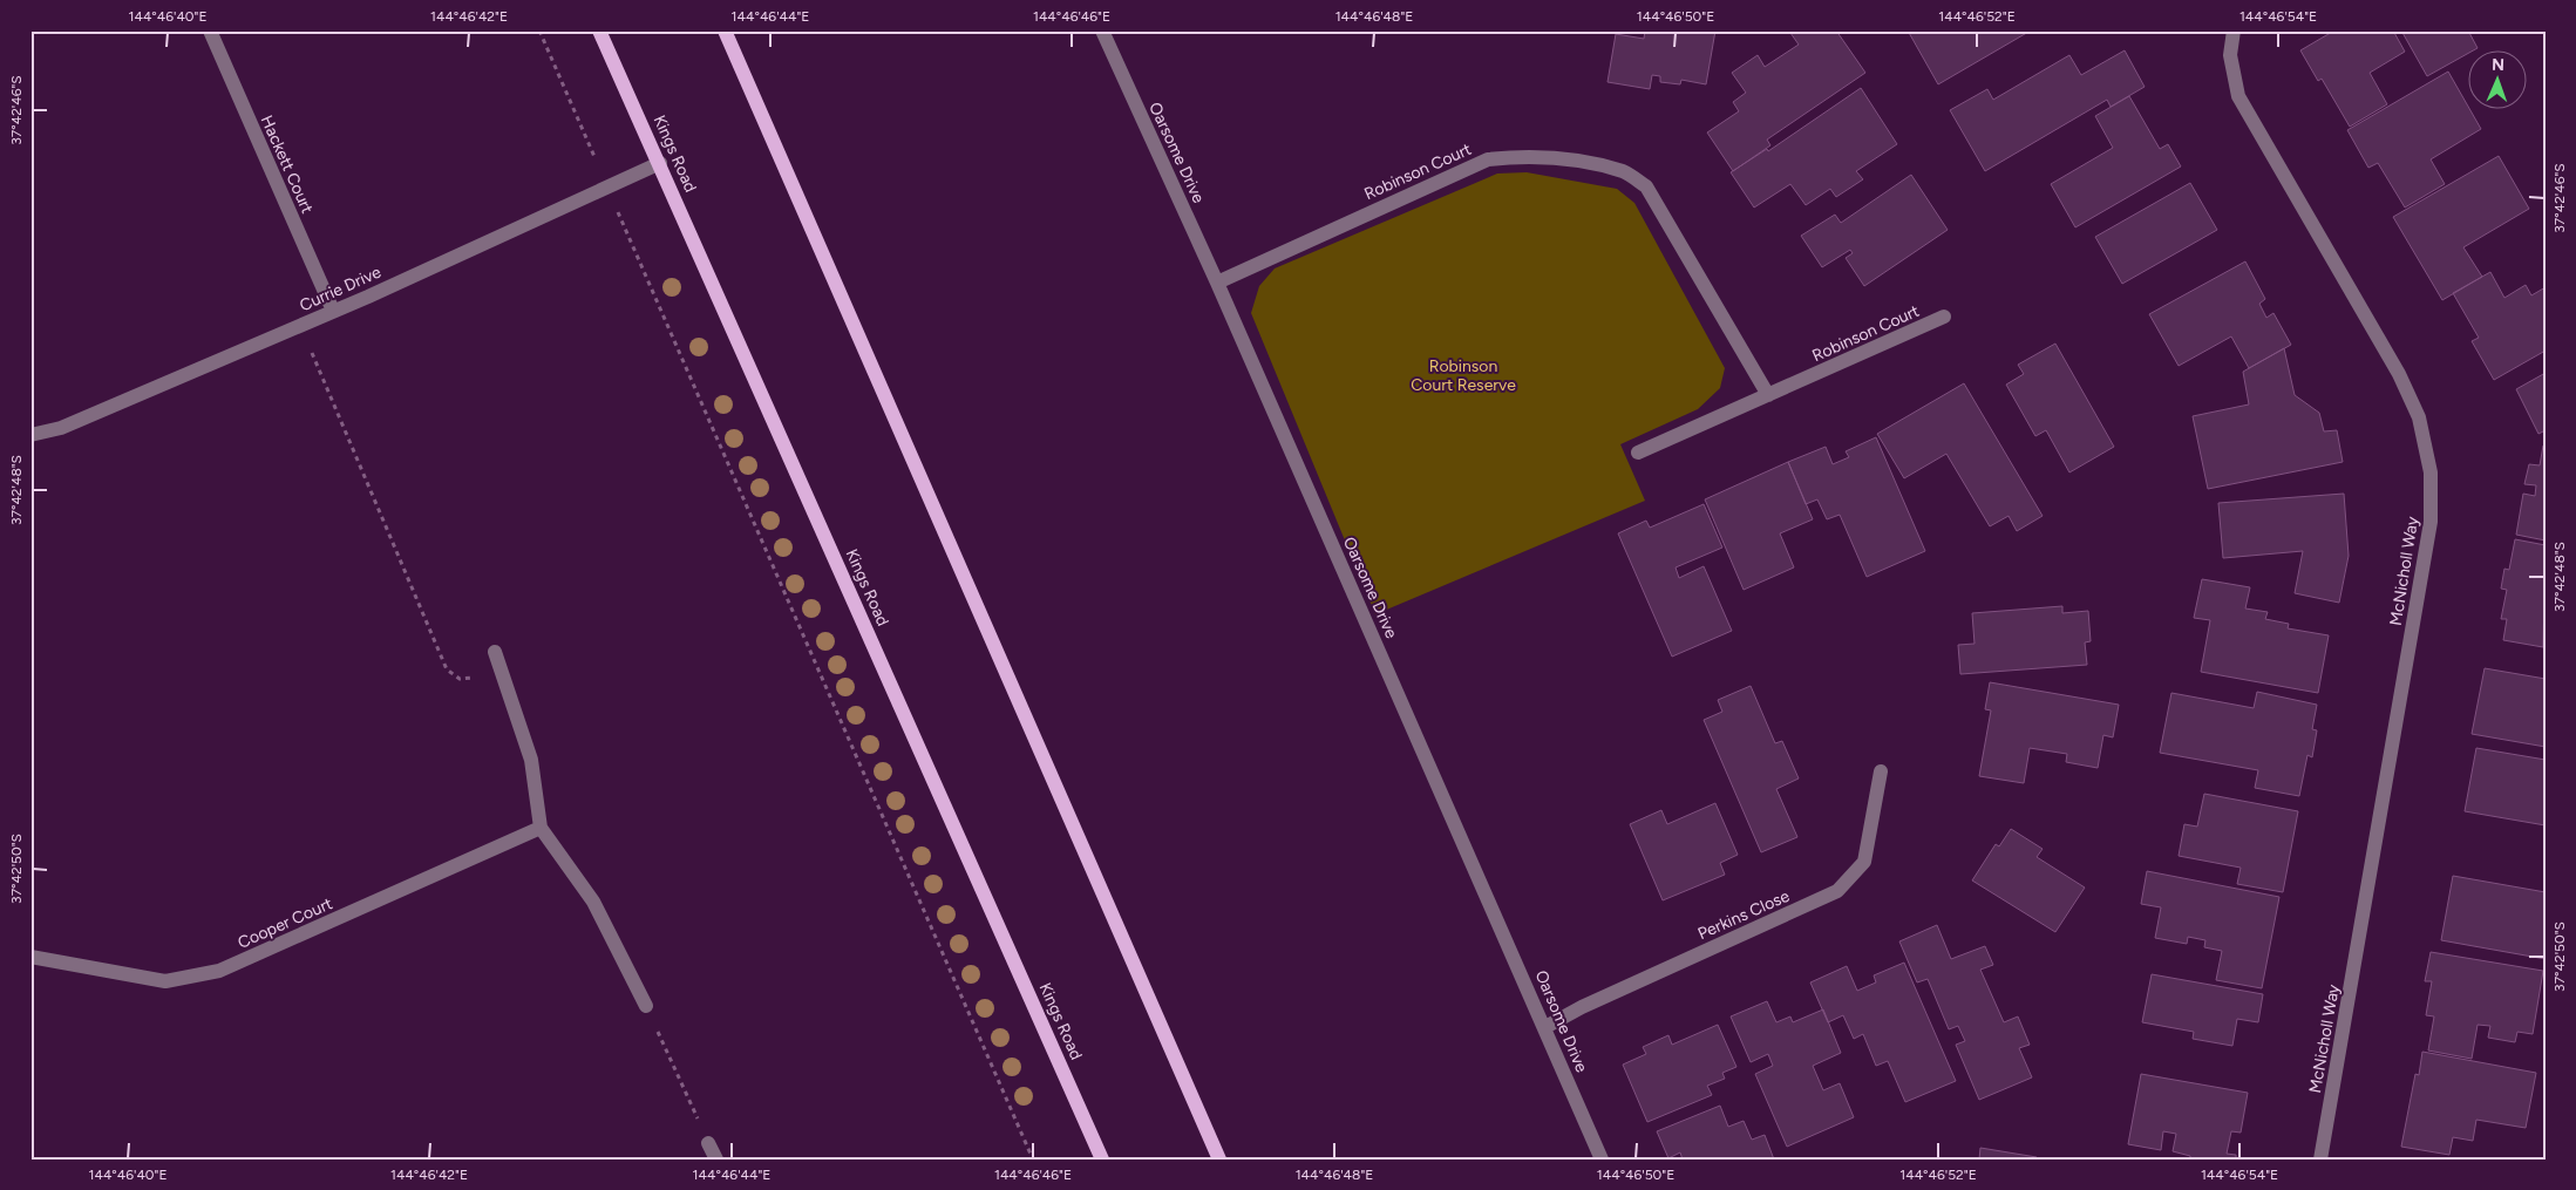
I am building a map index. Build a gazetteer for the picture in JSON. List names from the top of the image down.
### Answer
{
  "streets": {
    "main road": ["Kings Road"],
    "street": [
      "Oarsome Drive",
      "Hackett Court",
      "Robinson Court",
      "Currie Drive",
      "McNicholl Way",
      "Perkins Close",
      "Cooper Court"
    ]
  },
  "crossings": [
    ["Oarsome Drive", "Robinson Court"],
    ["Oarsome Drive", "Perkins Close"],
    ["Kings Road", "Currie Drive"],
    ["Hackett Court", "Currie Drive"]
  ],
  "parks": ["Robinson Court Reserve"],
  "north": "top",
  "coordinates": [
    "144°46'40\"E",
    "144°46'42\"E",
    "144°46'44\"E",
    "144°46'46\"E",
    "144°46'48\"E",
    "144°46'50\"E",
    "144°46'52\"E",
    "144°46'54\"E",
    "37°42'46\"S",
    "37°42'48\"S",
    "37°42'50\"S"
  ]
}
